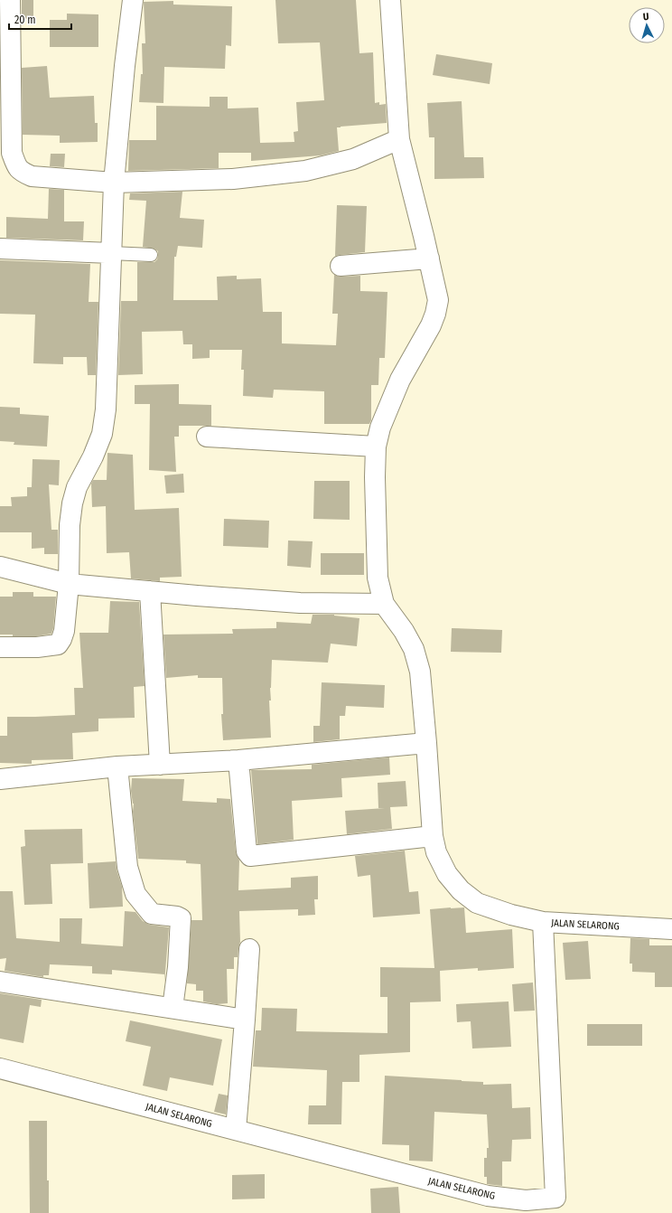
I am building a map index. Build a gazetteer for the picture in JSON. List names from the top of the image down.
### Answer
{
  "streets": {
    "street": ["JALAN SELARONG"]
  },
  "scale_bar": "20 m",
  "north": "top"
}
